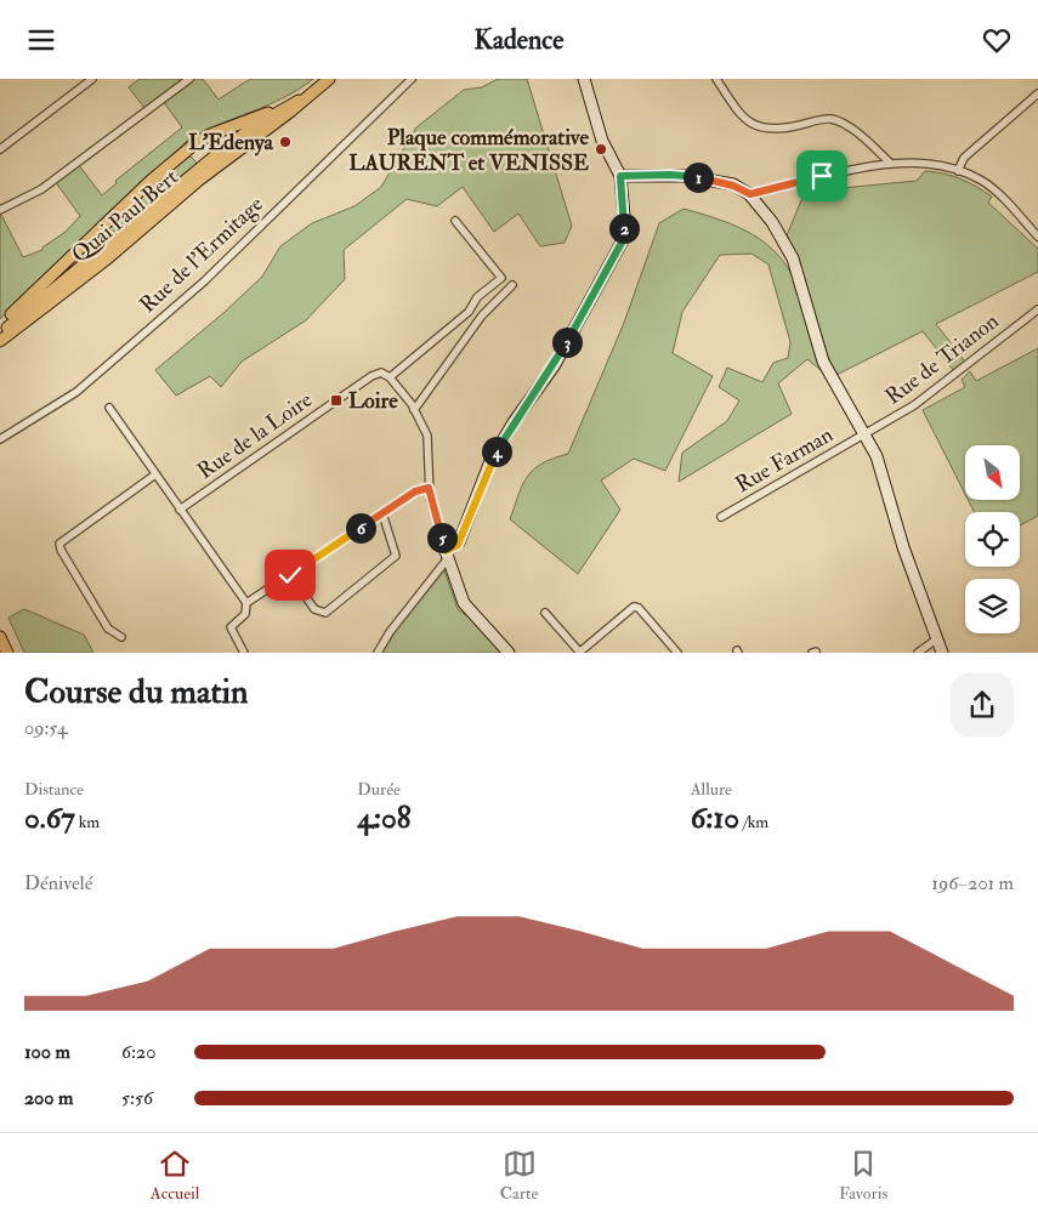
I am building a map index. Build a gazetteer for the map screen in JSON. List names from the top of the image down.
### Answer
{
  "streets": {
    "main road": ["Quai Paul Bert"],
    "street": [
      "Rue de l'Ermitage",
      "Rue de Trianon",
      "Rue de la Loire",
      "Rue Farman"
    ]
  },
  "crossings": [
    ["Rue de Trianon", "Rue Farman"]
  ],
  "places": {
    "other": ["L'Edenya", "Plaque commémorative LAURENT et VENISSE"],
    "transit": ["Loire"]
  },
  "north": "bottom right",
  "page": {
    "header": "Kadence",
    "pins": [
      "1",
      "2",
      "3",
      "4",
      "6",
      "5"
    ],
    "heading": ["Course du matin", "09:54"],
    "stats": [
      ["Distance", "0.67 km"],
      ["Durée", "4:08"],
      ["Allure", "6:10 /km"]
    ],
    "chart": ["Dénivelé", "196–201 m"],
    "list": [
      {
        "name": "100 m",
        "note": "6:20"
      },
      {
        "name": "200 m",
        "note": "5:56"
      }
    ],
    "tabs": ["Accueil", "Carte", "Favoris"]
  }
}
